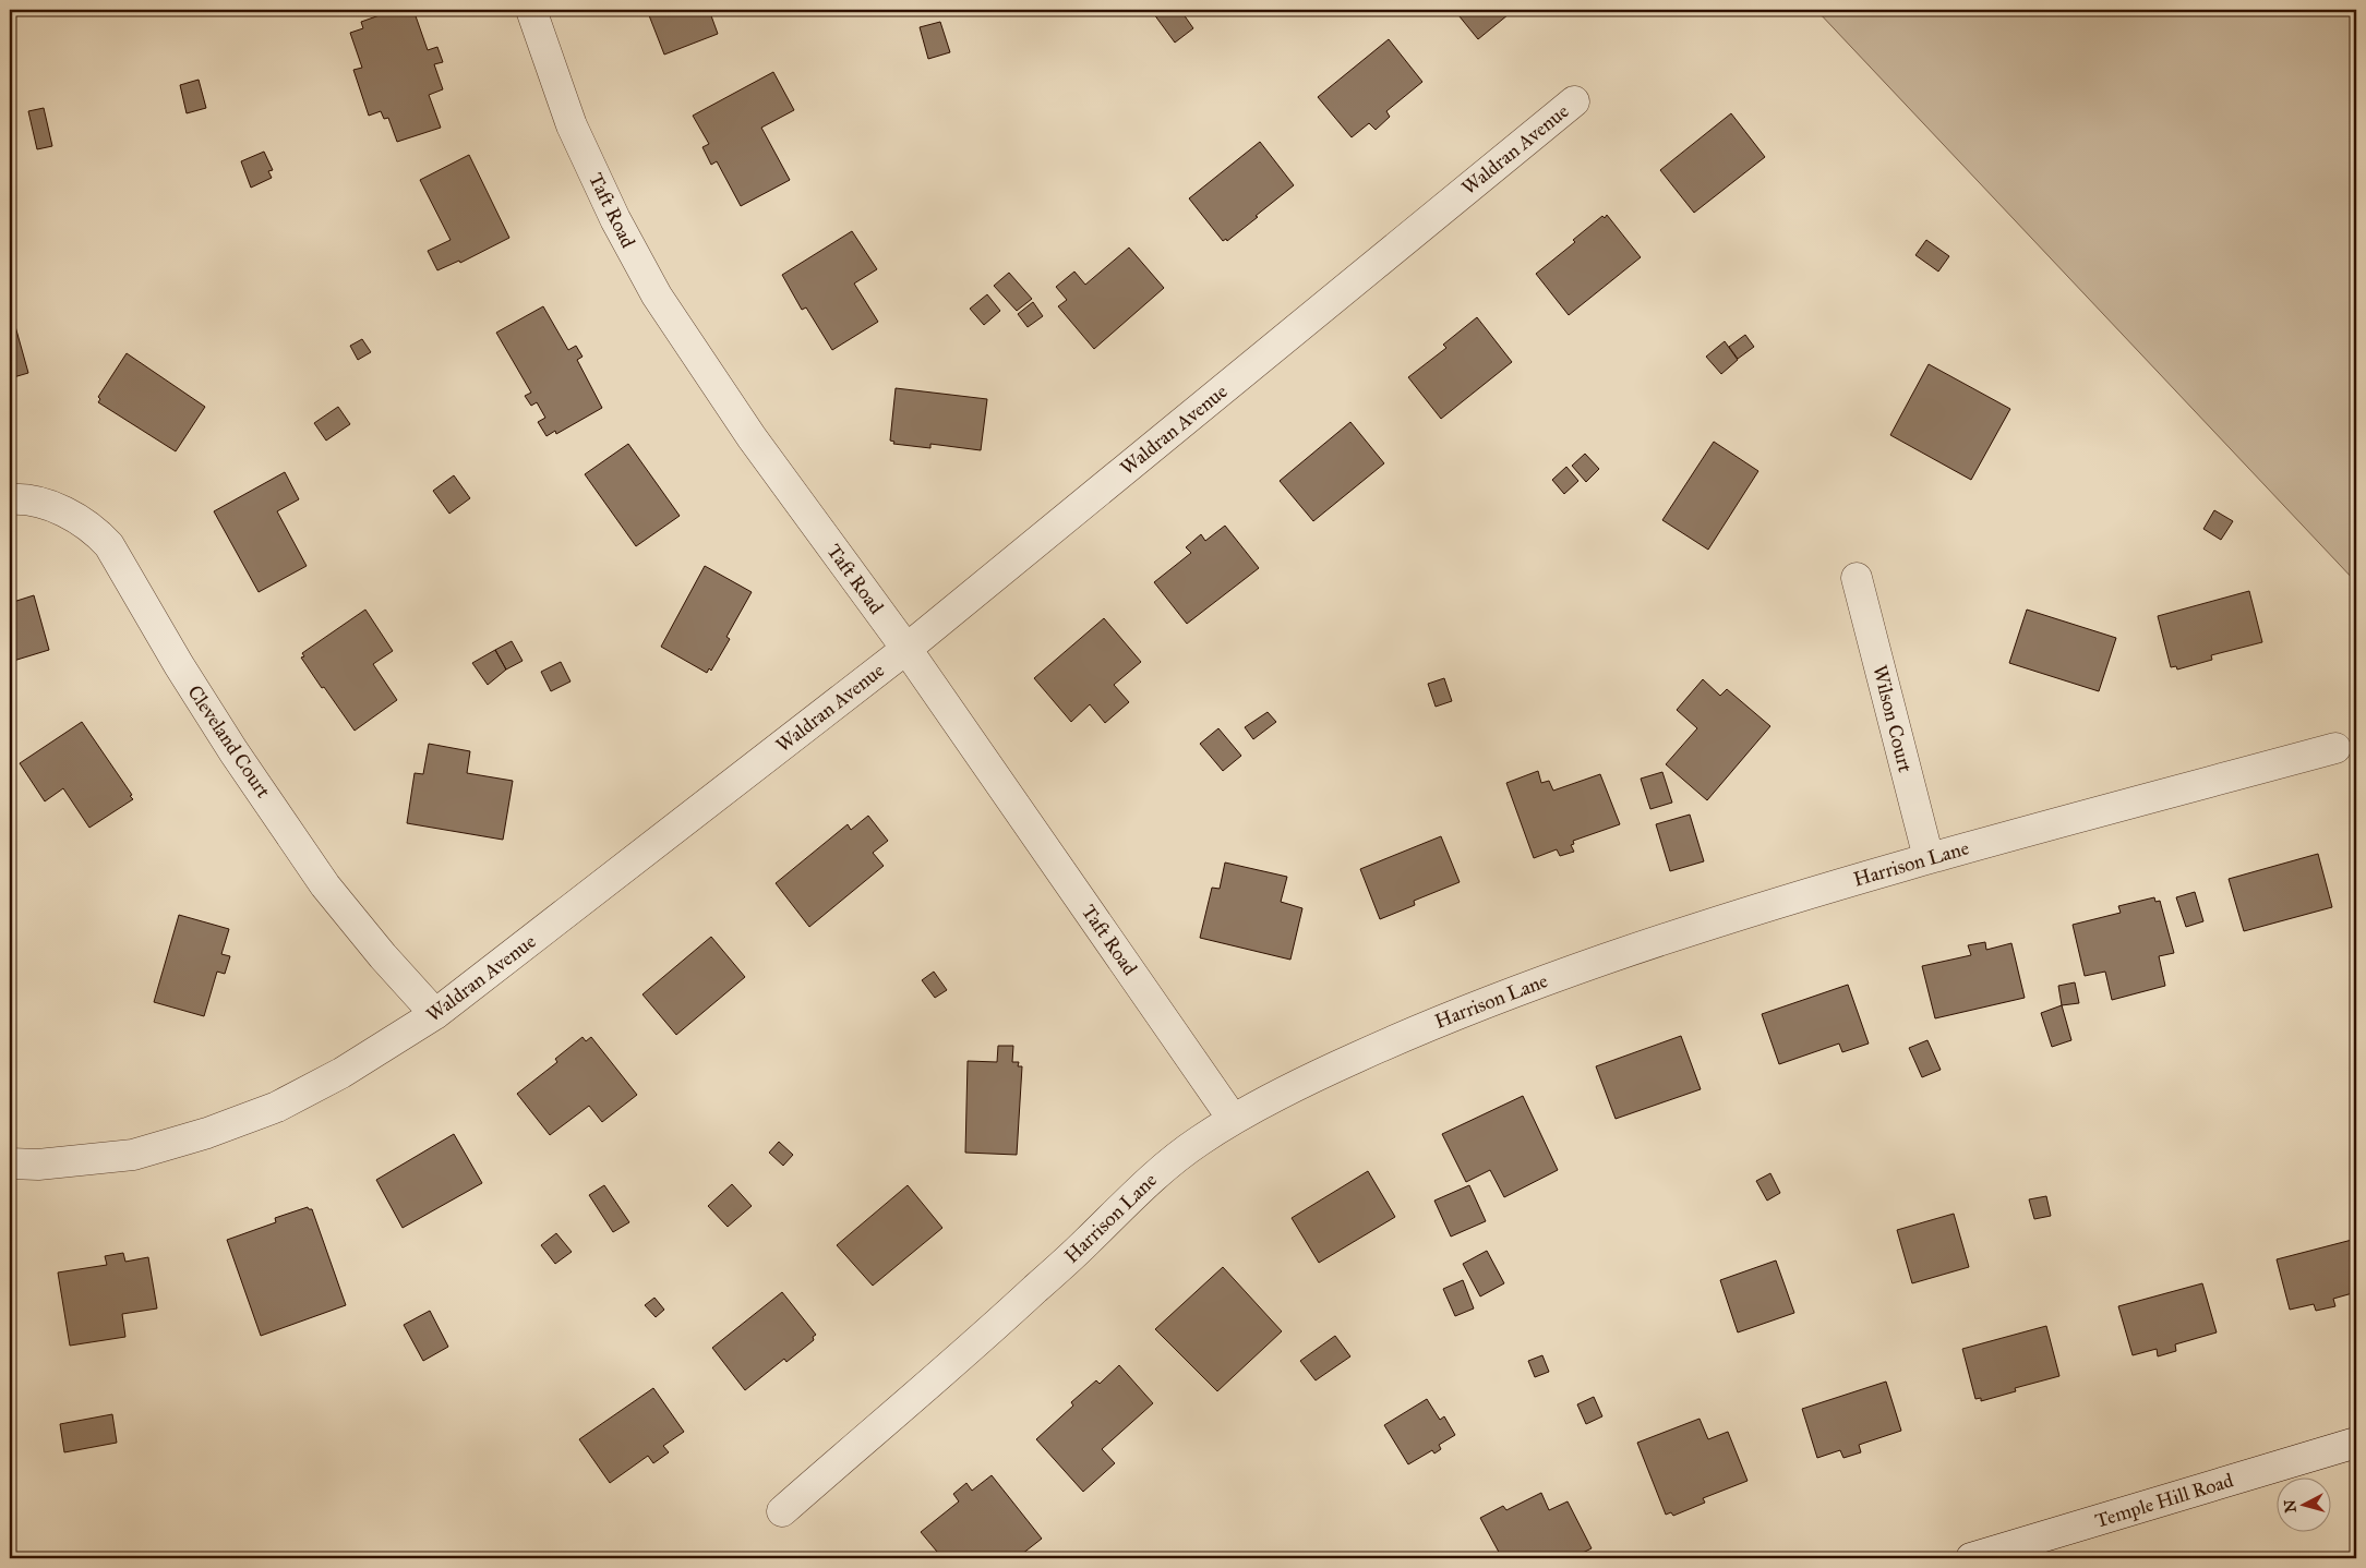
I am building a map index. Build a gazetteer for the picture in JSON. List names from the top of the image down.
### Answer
{
  "streets": {
    "street": [
      "Waldran Avenue",
      "Taft Road",
      "Wilson Court",
      "Cleveland Court",
      "Harrison Lane",
      "Temple Hill Road"
    ]
  },
  "crossings": [
    ["Waldran Avenue", "Taft Road"],
    ["Waldran Avenue", "Cleveland Court"],
    ["Taft Road", "Harrison Lane"],
    ["Wilson Court", "Harrison Lane"]
  ],
  "north": "left"
}
